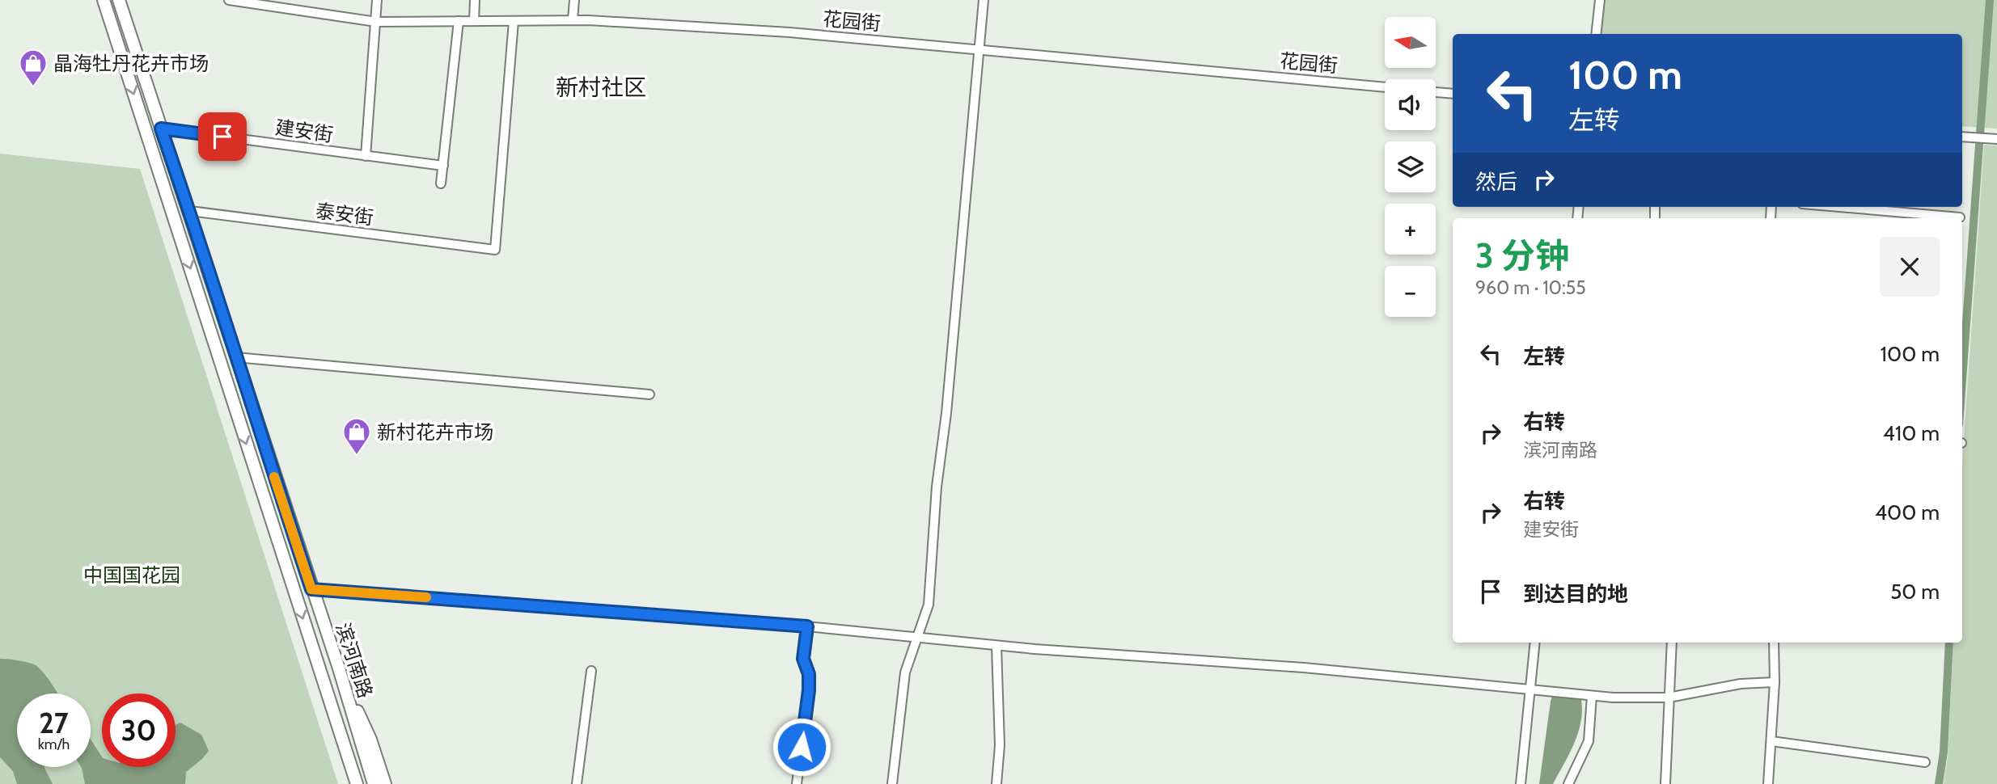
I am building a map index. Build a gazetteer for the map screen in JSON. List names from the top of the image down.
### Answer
{
  "streets": {
    "main road": ["滨河南路"],
    "street": ["花园街", "建安街", "泰安街"]
  },
  "crossings": [
    ["花园街", "泰安街"],
    ["建安街", "滨河南路"],
    ["泰安街", "滨河南路"]
  ],
  "districts": ["新村社区"],
  "parks": ["中国国花园"],
  "places": {
    "shop": ["晶海牡丹花卉市场", "新村花卉市场"]
  },
  "north": "left",
  "page": {
    "map_buttons": ["+", "−"],
    "turn": ["100 m", "左转"],
    "then": "然后",
    "heading": ["3 分钟", "960 m · 10:55"],
    "list": [
      {
        "name": "左转",
        "value": "100 m"
      },
      {
        "name": "右转",
        "note": "滨河南路",
        "value": "410 m"
      },
      {
        "name": "右转",
        "note": "建安街",
        "value": "400 m"
      },
      {
        "name": "到达目的地",
        "value": "50 m"
      }
    ],
    "speed": "27 km/h",
    "limit": "30"
  }
}
